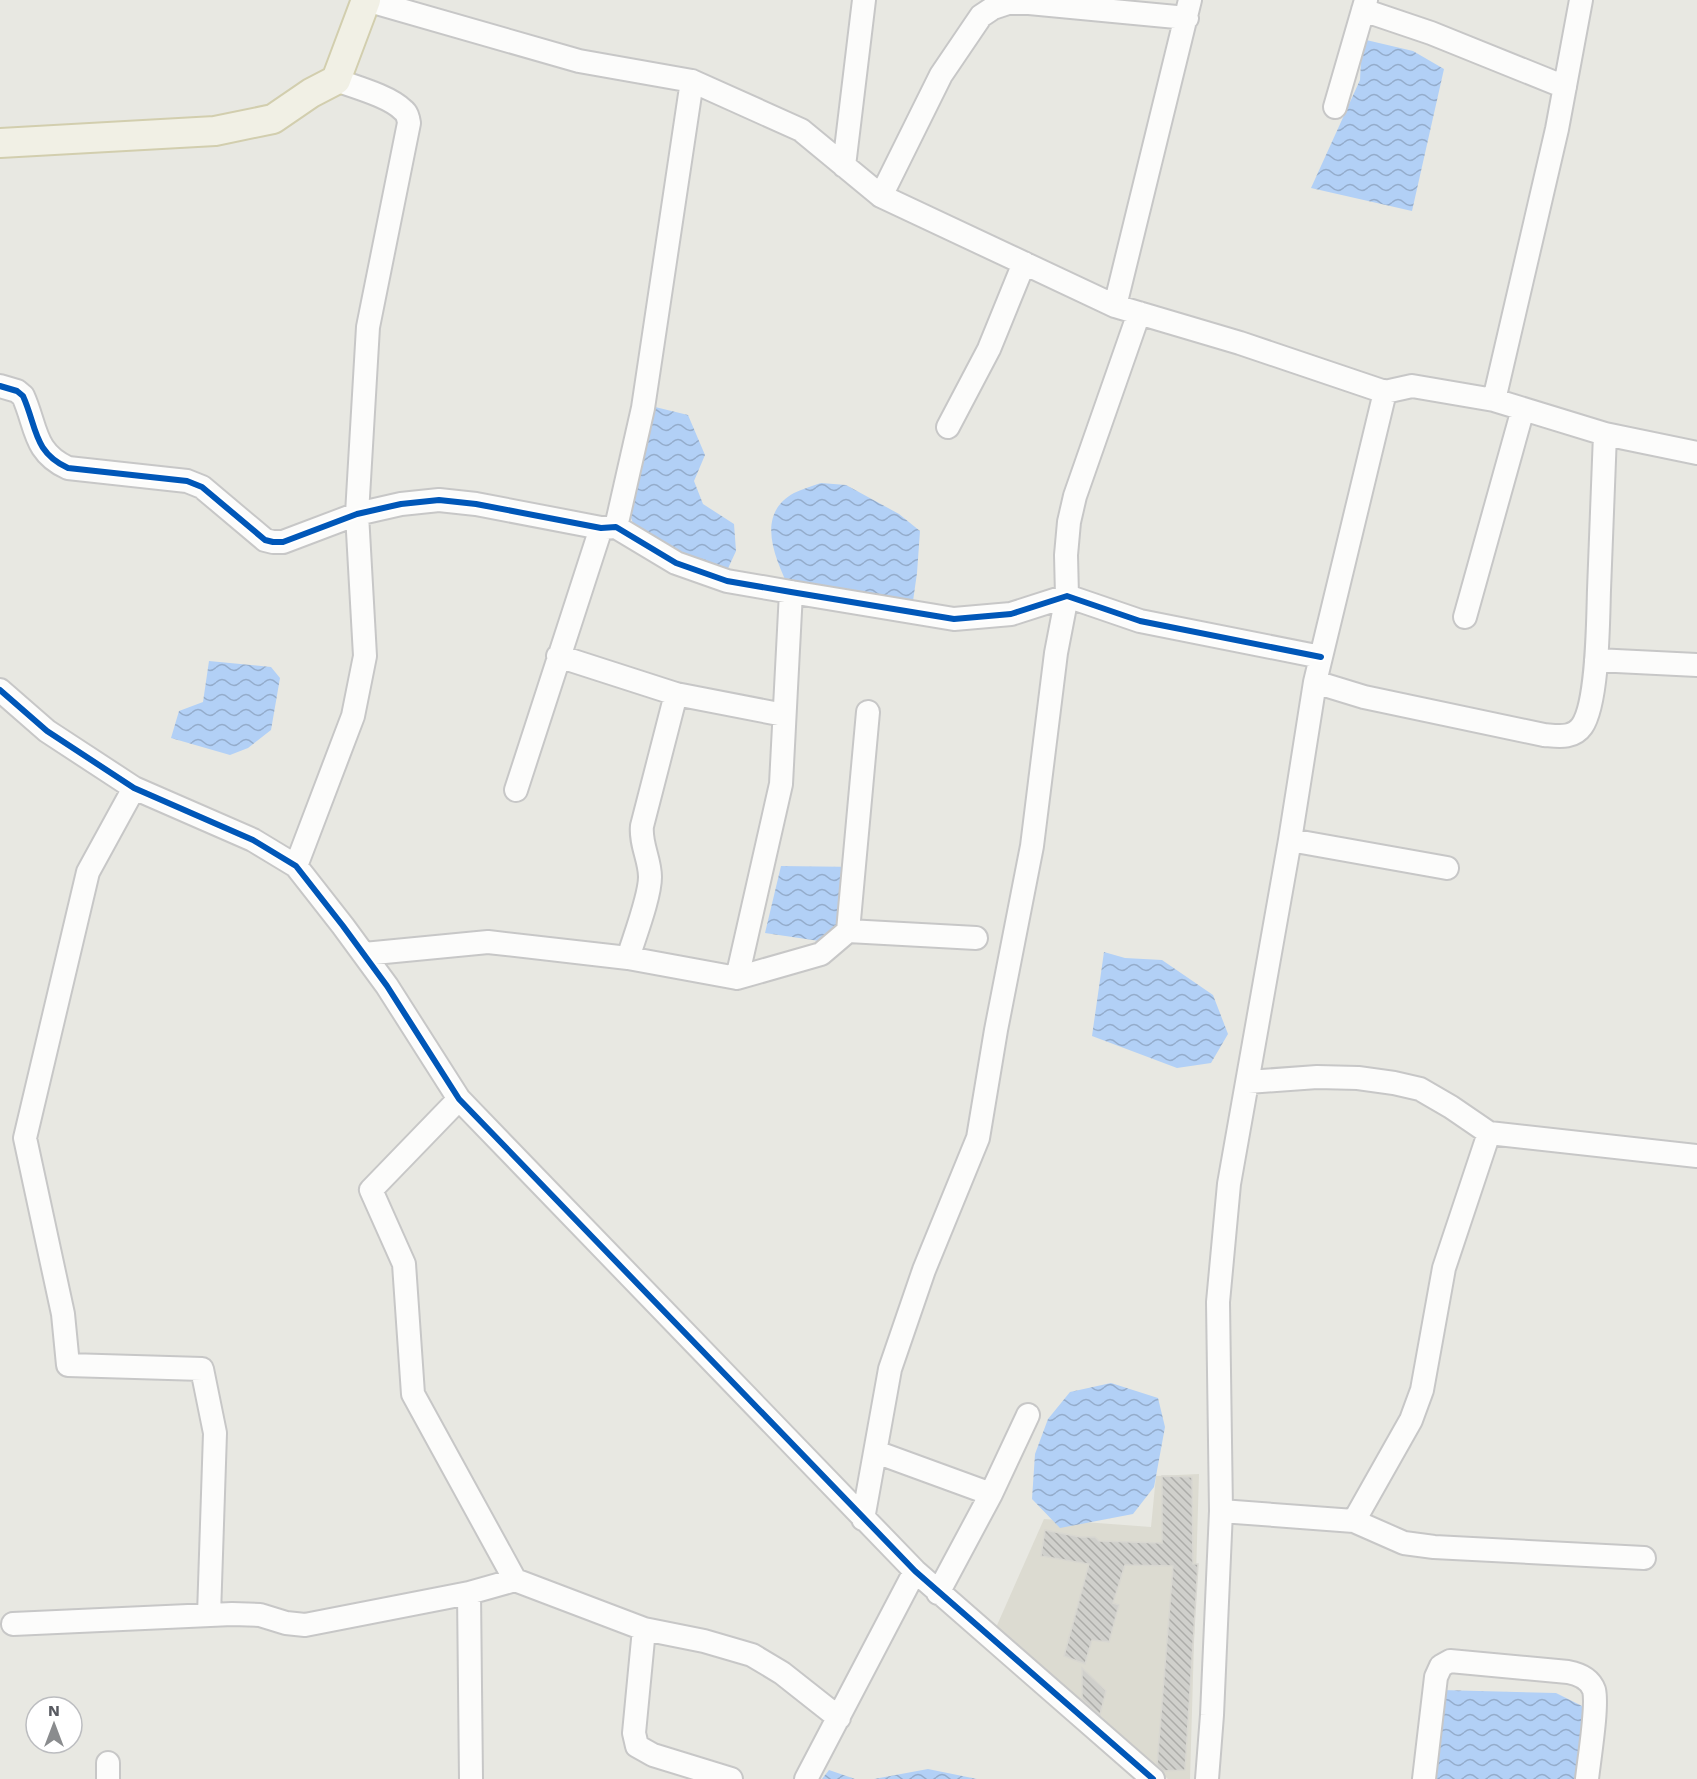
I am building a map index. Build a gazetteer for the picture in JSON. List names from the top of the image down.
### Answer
{
  "north": "top"
}
